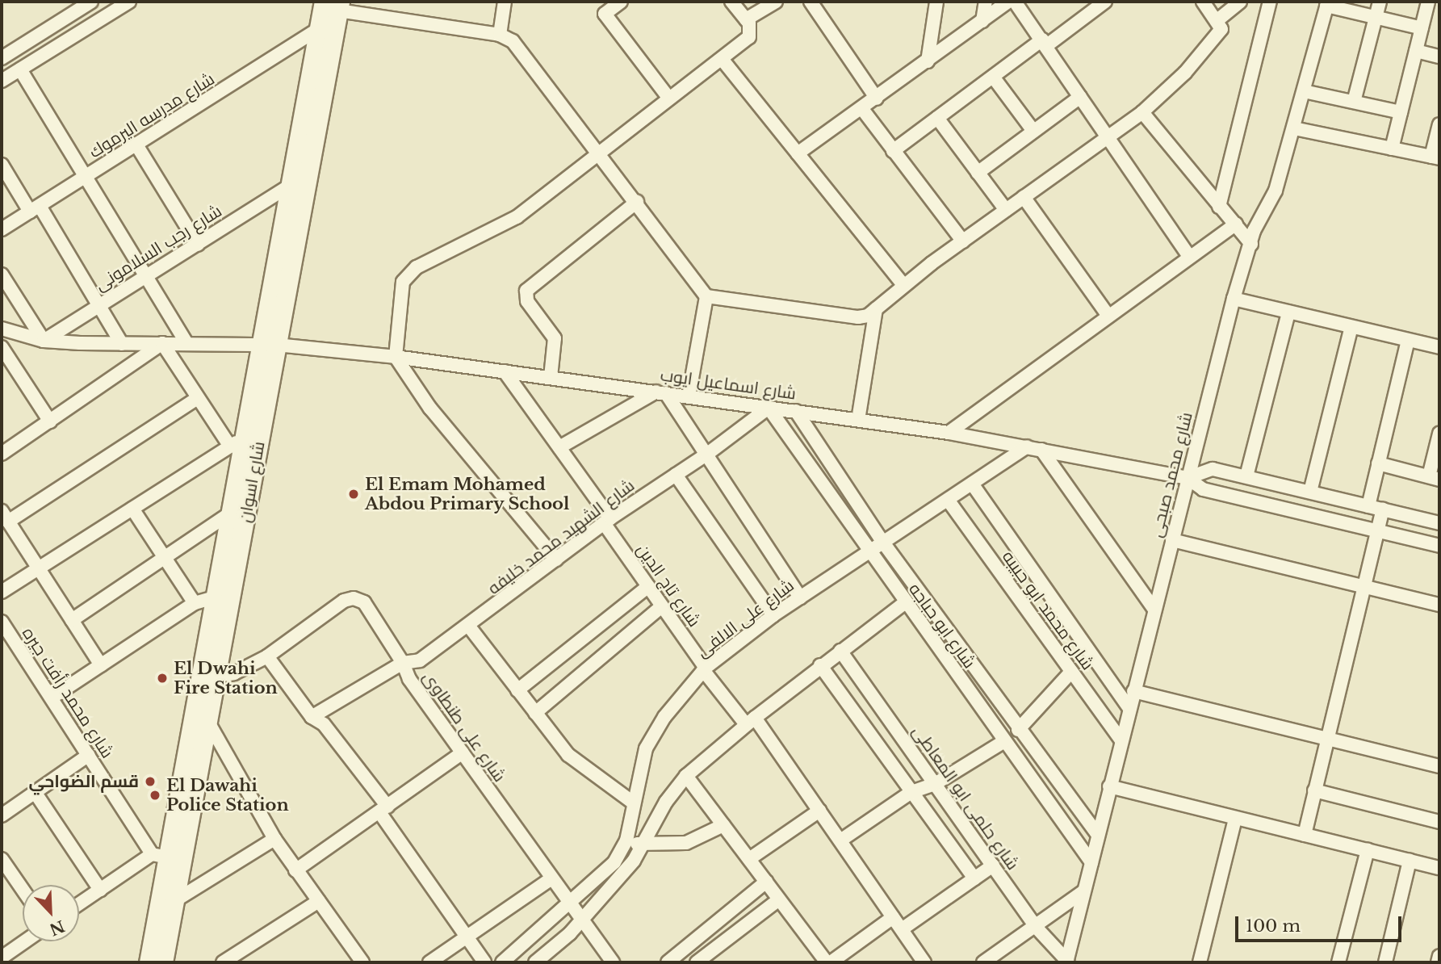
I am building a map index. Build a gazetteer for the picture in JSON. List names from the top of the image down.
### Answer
{
  "streets": {
    "street": [
      "شارع مدرسه اليرموك",
      "شارع رجب السلامونى",
      "شارع اسماعيل ايوب",
      "شارع محمد صبحى",
      "شارع اسوان",
      "شارع الشهيد محمد خليفه",
      "شارع تاج الدين",
      "شارع محمد ابو حبيبه",
      "شارع على الالفى",
      "شارع ابو حباجه",
      "شارع محمد رأفت جيره",
      "شارع على طنطاوى",
      "شارع حلمى ابو المعاطى"
    ]
  },
  "crossings": [
    ["شارع مدرسه اليرموك", "شارع اسوان"],
    ["شارع رجب السلامونى", "شارع اسماعيل ايوب"],
    ["شارع رجب السلامونى", "شارع اسوان"],
    ["شارع اسماعيل ايوب", "شارع محمد صبحى"],
    ["شارع اسماعيل ايوب", "شارع اسوان"],
    ["شارع اسماعيل ايوب", "شارع الشهيد محمد خليفه"],
    ["شارع اسماعيل ايوب", "شارع تاج الدين"],
    ["شارع اسماعيل ايوب", "شارع على الالفى"],
    ["شارع اسماعيل ايوب", "شارع ابو حباجه"],
    ["شارع محمد صبحى", "شارع محمد ابو حبيبه"],
    ["شارع محمد صبحى", "شارع ابو حباجه"],
    ["شارع محمد صبحى", "شارع حلمى ابو المعاطى"],
    ["شارع اسوان", "شارع محمد رأفت جيره"],
    ["شارع اسوان", "شارع على طنطاوى"],
    ["شارع الشهيد محمد خليفه", "شارع تاج الدين"],
    ["شارع الشهيد محمد خليفه", "شارع ابو حباجه"],
    ["شارع الشهيد محمد خليفه", "شارع على طنطاوى"],
    ["شارع تاج الدين", "شارع على الالفى"],
    ["شارع محمد ابو حبيبه", "شارع على الالفى"],
    ["شارع على الالفى", "شارع ابو حباجه"],
    ["شارع على الالفى", "شارع على طنطاوى"]
  ],
  "places": [
    "El Emam Mohamed Abdou Primary School",
    "El Dwahi Fire Station",
    "قسم الضواحي",
    "El Dawahi Police Station"
  ],
  "scale_bar": "100 m",
  "north": "bottom right"
}
